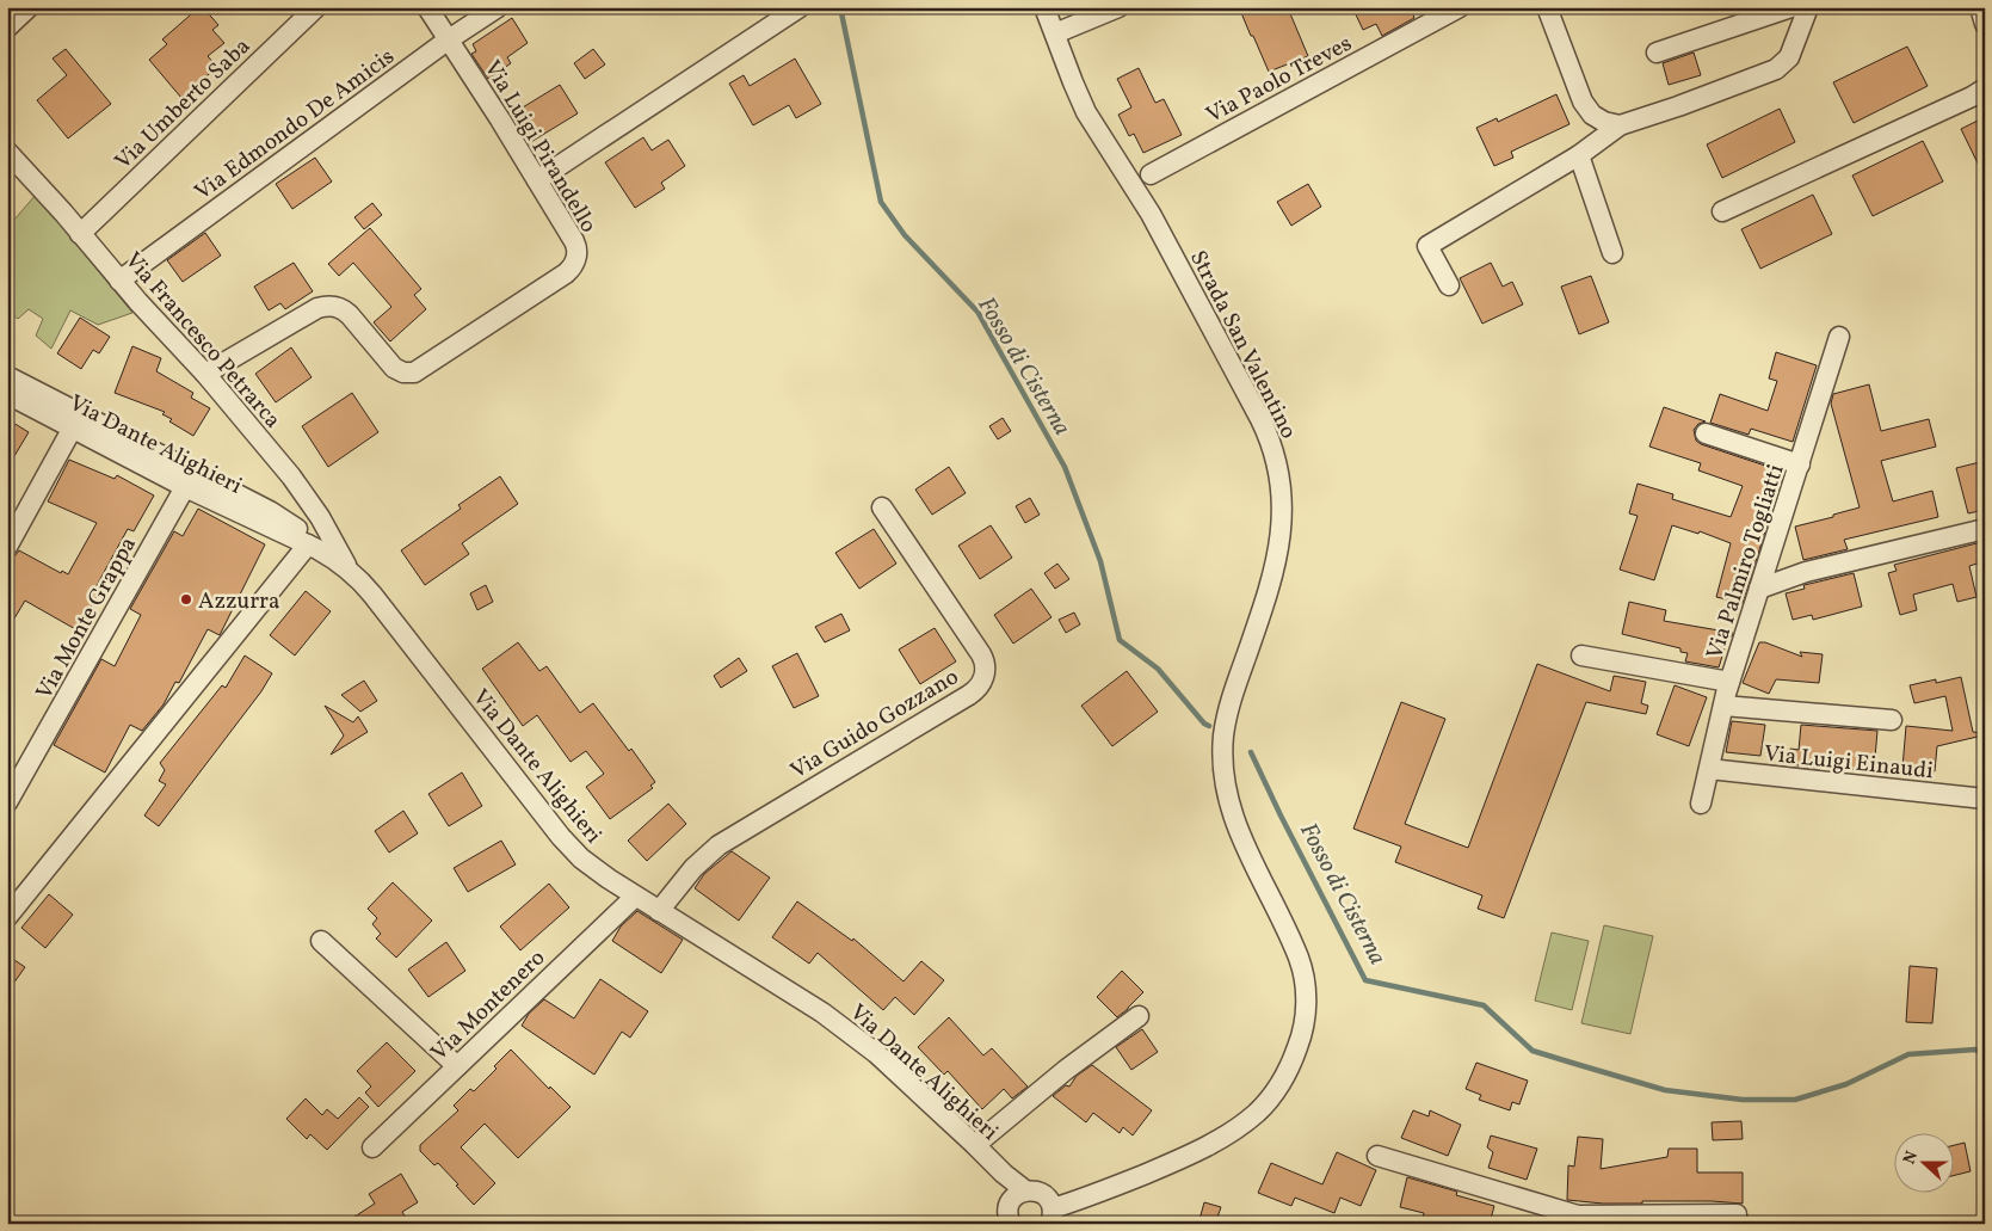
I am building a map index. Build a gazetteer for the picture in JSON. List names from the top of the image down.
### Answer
{
  "streets": {
    "street": [
      "Via Paolo Treves",
      "Via Umberto Saba",
      "Via Edmondo De Amicis",
      "Via Luigi Pirandello",
      "Via Francesco Petrarca",
      "Strada San Valentino",
      "Via Dante Alighieri",
      "Via Palmiro Togliatti",
      "Via Monte Grappa",
      "Via Guido Gozzano",
      "Via Luigi Einaudi",
      "Via Montenero"
    ]
  },
  "crossings": [
    ["Via Umberto Saba", "Via Francesco Petrarca"],
    ["Via Edmondo De Amicis", "Via Luigi Pirandello"],
    ["Via Edmondo De Amicis", "Via Francesco Petrarca"],
    ["Via Luigi Pirandello", "Via Francesco Petrarca"],
    ["Via Francesco Petrarca", "Via Dante Alighieri"],
    ["Strada San Valentino", "Via Dante Alighieri"],
    ["Via Dante Alighieri", "Via Monte Grappa"],
    ["Via Dante Alighieri", "Via Guido Gozzano"],
    ["Via Dante Alighieri", "Via Montenero"],
    ["Via Palmiro Togliatti", "Via Luigi Einaudi"]
  ],
  "water": ["Fosso di Cisterna"],
  "places": ["Azzurra"],
  "north": "left"
}
